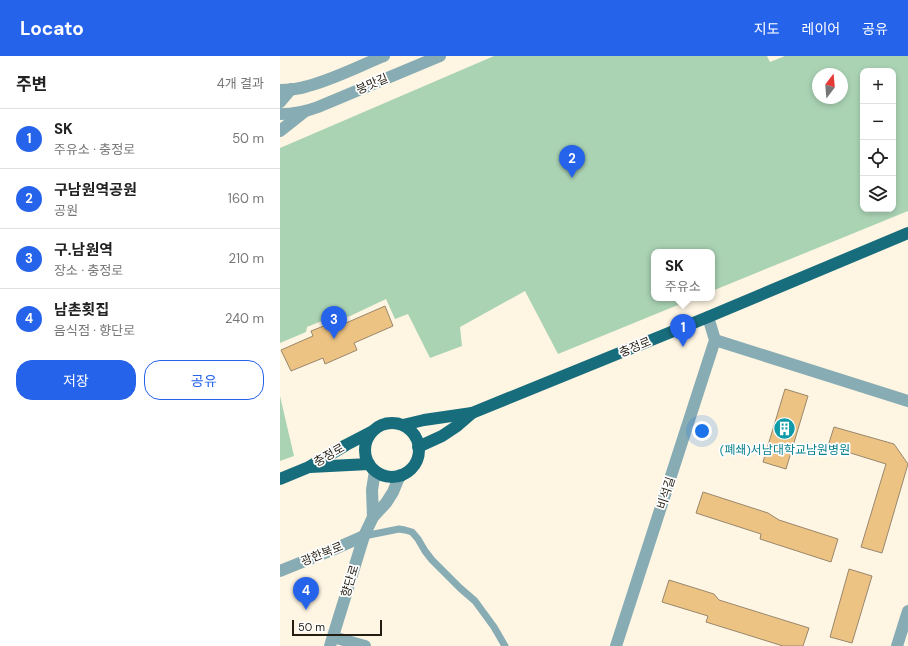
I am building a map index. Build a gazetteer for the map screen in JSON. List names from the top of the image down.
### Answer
{
  "streets": {
    "main road": ["충정로"],
    "street": [
      "붕맛길",
      "비석길",
      "광한북로",
      "향단로"
    ]
  },
  "crossings": [
    ["충정로", "향단로"],
    ["광한북로", "향단로"]
  ],
  "places": {
    "building": ["(폐쇄)서남대학교남원병원"]
  },
  "scale_bar": "50 m",
  "north": "top",
  "page": {
    "header": "Locato",
    "nav": ["지도", "레이어", "공유"],
    "heading": ["주변", "4개 결과"],
    "map_buttons": ["+", "−"],
    "list": [
      {
        "mark": "1",
        "name": "SK",
        "note": "주유소 · 충정로",
        "value": "50 m"
      },
      {
        "mark": "2",
        "name": "구남원역공원",
        "note": "공원",
        "value": "160 m"
      },
      {
        "mark": "3",
        "name": "구.남원역",
        "note": "장소 · 충정로",
        "value": "210 m"
      },
      {
        "mark": "4",
        "name": "남촌횟집",
        "note": "음식점 · 향단로",
        "value": "240 m"
      }
    ],
    "pins": [
      "2",
      "3",
      "1",
      "4"
    ],
    "popup": ["SK", "주유소"],
    "buttons": ["저장", "공유"],
    "scale": "50 m"
  }
}
